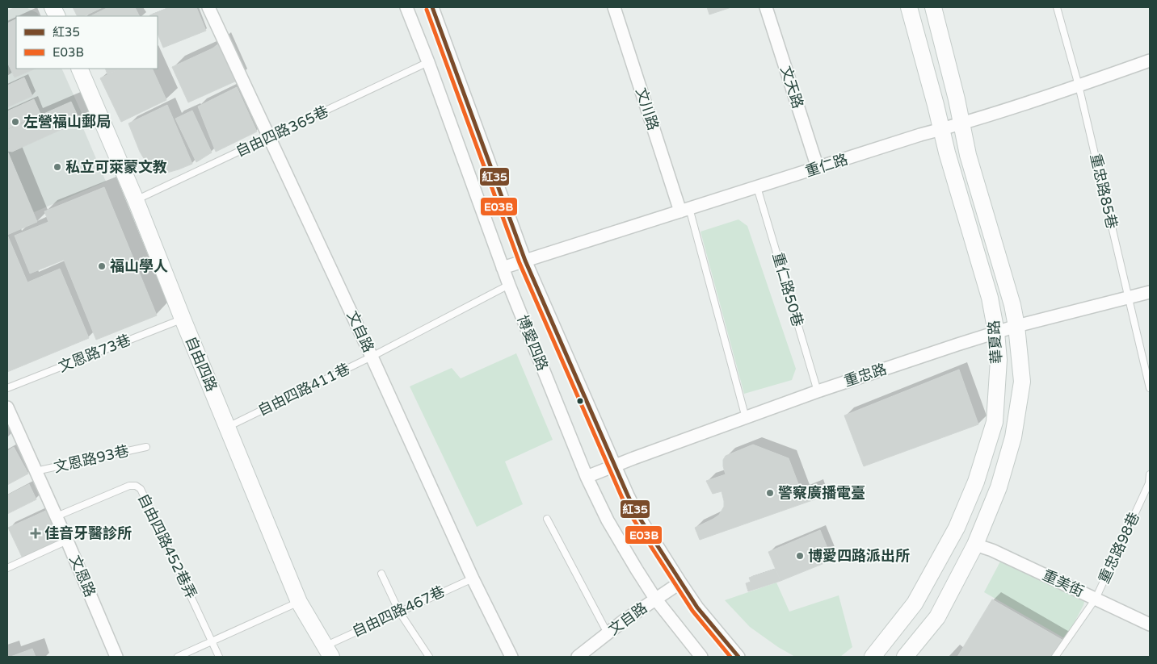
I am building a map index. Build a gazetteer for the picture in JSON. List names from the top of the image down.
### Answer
{
  "streets": {
    "street": [
      "文天路",
      "文川路",
      "重仁路",
      "文自路",
      "華夏路",
      "博愛四路",
      "自由四路",
      "重忠路",
      "文恩路",
      "重美街"
    ],
    "lane": [
      "自由四路365巷",
      "重忠路85巷",
      "重仁路50巷",
      "文恩路73巷",
      "自由四路411巷",
      "文恩路93巷",
      "自由四路452巷弄",
      "重忠路98巷",
      "自由四路467巷"
    ]
  },
  "crossings": [
    ["文天路", "重仁路"],
    ["文川路", "重仁路"],
    ["自由四路365巷", "文自路"],
    ["自由四路365巷", "博愛四路"],
    ["自由四路365巷", "自由四路"],
    ["重仁路", "重忠路85巷"],
    ["重仁路", "重仁路50巷"],
    ["重仁路", "華夏路"],
    ["重仁路", "博愛四路"],
    ["重忠路85巷", "重忠路"],
    ["重仁路50巷", "重忠路"],
    ["文自路", "博愛四路"],
    ["文自路", "自由四路411巷"],
    ["文自路", "自由四路467巷"],
    ["華夏路", "重忠路"],
    ["華夏路", "重美街"],
    ["博愛四路", "重忠路"],
    ["博愛四路", "自由四路411巷"],
    ["文恩路73巷", "自由四路"],
    ["自由四路", "自由四路411巷"],
    ["自由四路", "自由四路467巷"],
    ["文恩路93巷", "文恩路"],
    ["自由四路452巷弄", "文恩路"],
    ["重忠路98巷", "重美街"]
  ],
  "places": {
    "other": [
      "左營福山郵局",
      "私立可萊蒙文教",
      "福山學人",
      "警察廣播電臺",
      "博愛四路派出所"
    ],
    "health": ["佳音牙醫診所"]
  },
  "lines": ["transit line 紅35", "transit line E03B"],
  "legend": ["紅35", "E03B"]
}
